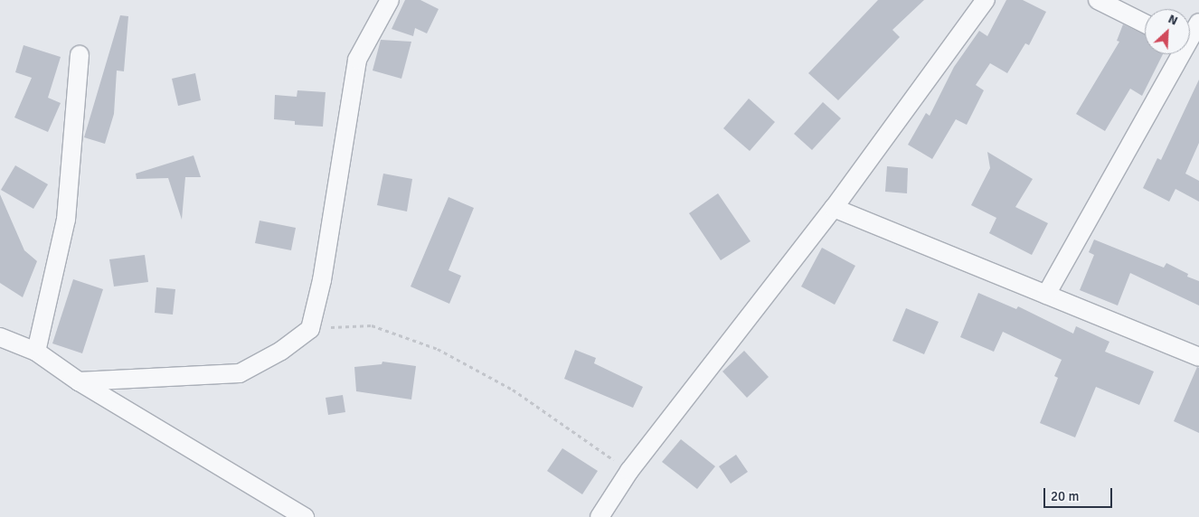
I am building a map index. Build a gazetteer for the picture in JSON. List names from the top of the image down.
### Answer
{
  "scale_bar": "20 m",
  "north": "top right"
}
